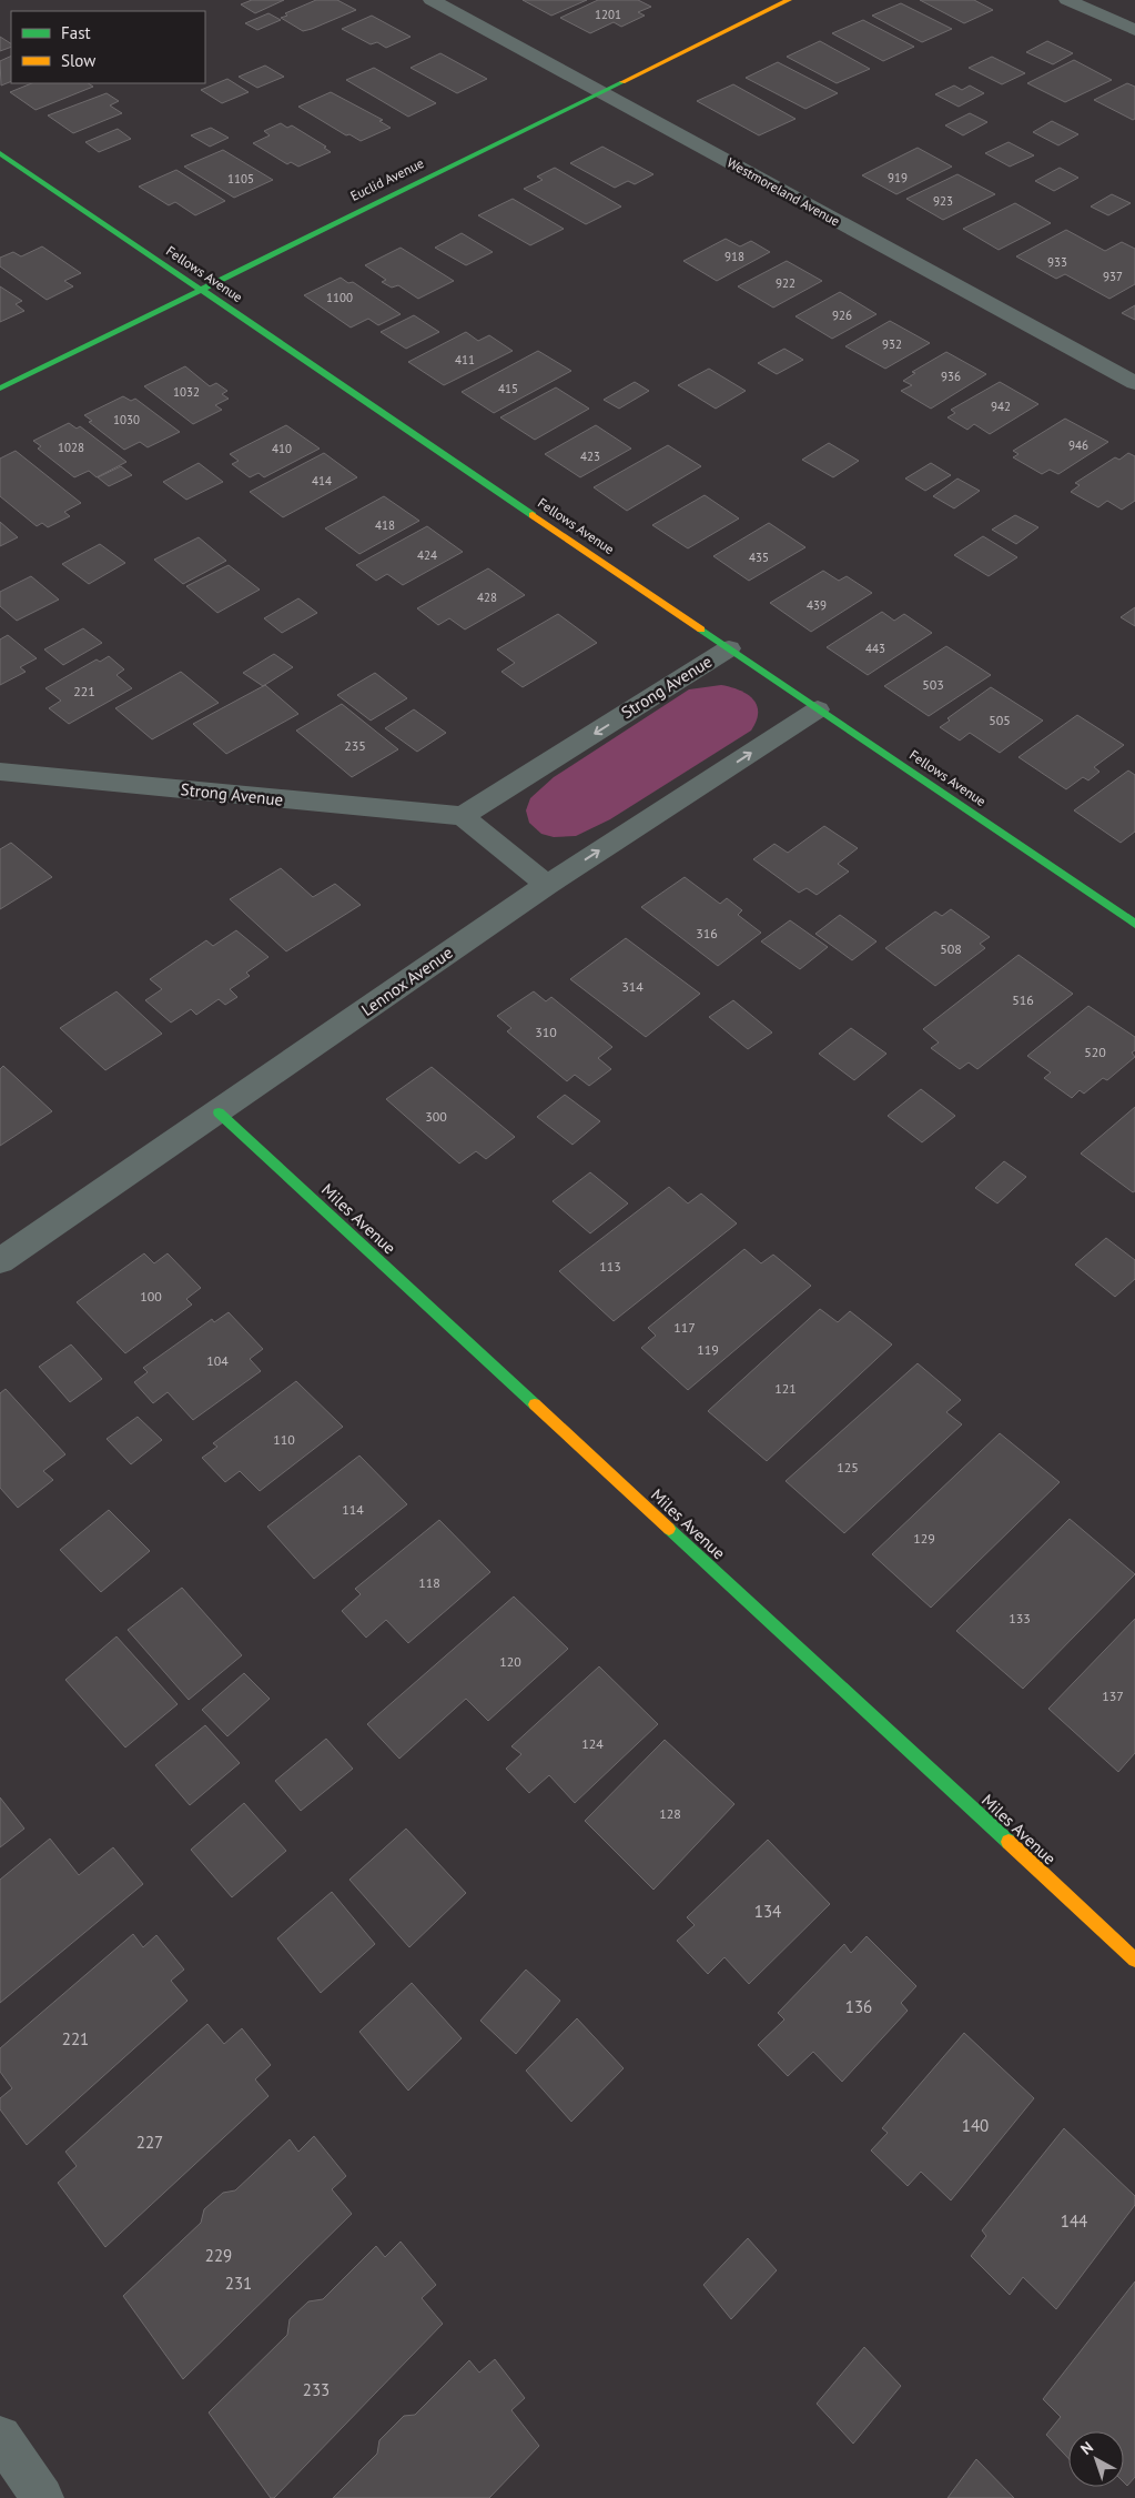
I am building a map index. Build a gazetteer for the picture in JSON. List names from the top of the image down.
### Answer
{
  "streets": {
    "street": [
      "Euclid Avenue",
      "Westmoreland Avenue",
      "Fellows Avenue",
      "Strong Avenue",
      "Lennox Avenue",
      "Miles Avenue"
    ]
  },
  "crossings": [
    ["Euclid Avenue", "Westmoreland Avenue"],
    ["Euclid Avenue", "Fellows Avenue"],
    ["Fellows Avenue", "Strong Avenue"],
    ["Fellows Avenue", "Lennox Avenue"],
    ["Lennox Avenue", "Miles Avenue"]
  ],
  "one_way": ["Strong Avenue"],
  "house_numbers": [
    "1201",
    "919",
    "1105",
    "923",
    "918",
    "933",
    "937",
    "922",
    "1100",
    "926",
    "932",
    "411",
    "936",
    "415",
    "1032",
    "942",
    "1030",
    "946",
    "1028",
    "410",
    "423",
    "414",
    "418",
    "424",
    "435",
    "428",
    "439",
    "443",
    "503",
    "221",
    "505",
    "235",
    "316",
    "508",
    "314",
    "516",
    "310",
    "520",
    "300",
    "113",
    "100",
    "117",
    "119",
    "104",
    "121",
    "110",
    "125",
    "114",
    "129",
    "118",
    "133",
    "120",
    "137",
    "124",
    "128",
    "134",
    "136",
    "221",
    "140",
    "227",
    "144",
    "229",
    "231",
    "233"
  ],
  "legend": ["Fast", "Slow"],
  "north": "top left"
}
